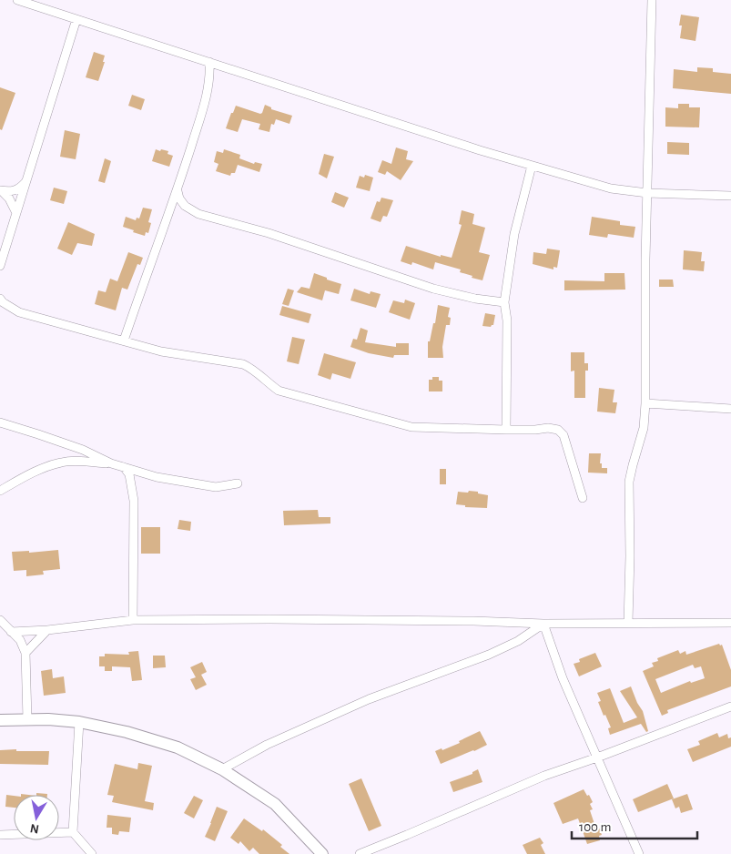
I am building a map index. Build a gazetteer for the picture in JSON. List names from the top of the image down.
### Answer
{
  "scale_bar": "100 m",
  "north": "bottom"
}
